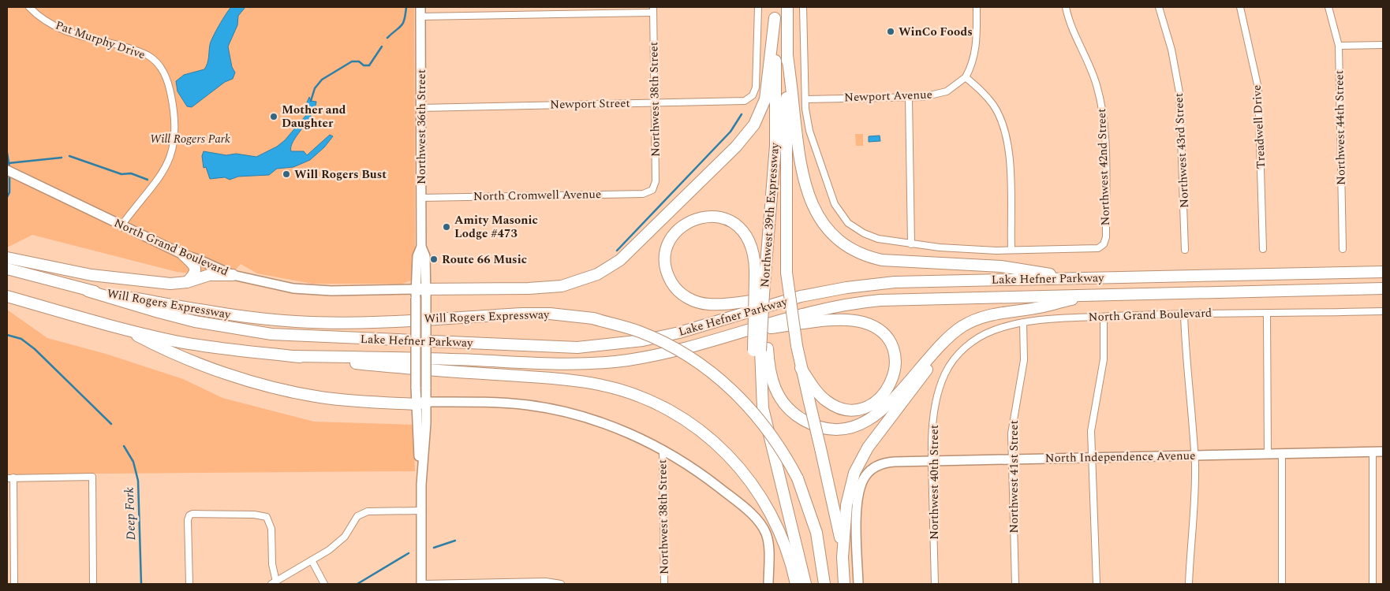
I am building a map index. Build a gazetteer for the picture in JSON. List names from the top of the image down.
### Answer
{
  "streets": {
    "highway": ["Northwest 39th Expressway", "Lake Hefner Parkway", "Will Rogers Expressway"],
    "main road": ["Northwest 36th Street", "North Grand Boulevard", "North Independence Avenue"],
    "street": [
      "Pat Murphy Drive",
      "Newport Avenue",
      "Northwest 38th Street",
      "Newport Street",
      "Treadwell Drive",
      "Northwest 44th Street",
      "Northwest 43rd Street",
      "Northwest 42nd Street",
      "North Cromwell Avenue",
      "Northwest 41st Street",
      "Northwest 40th Street"
    ]
  },
  "crossings": [
    ["Pat Murphy Drive", "North Grand Boulevard"],
    ["Northwest 38th Street", "Newport Street"],
    ["Northwest 38th Street", "North Cromwell Avenue"],
    ["Newport Street", "Northwest 36th Street"],
    ["Northwest 36th Street", "North Cromwell Avenue"],
    ["Northwest 36th Street", "North Grand Boulevard"],
    ["North Grand Boulevard", "Northwest 41st Street"],
    ["North Grand Boulevard", "Northwest 40th Street"],
    ["Lake Hefner Parkway", "Will Rogers Expressway"],
    ["North Independence Avenue", "Northwest 41st Street"],
    ["North Independence Avenue", "Northwest 40th Street"]
  ],
  "water": ["Deep Fork"],
  "parks": ["Will Rogers Park"],
  "places": [
    "WinCo Foods",
    "Mother and Daughter",
    "Will Rogers Bust",
    "Amity Masonic Lodge #473",
    "Route 66 Music"
  ]
}
